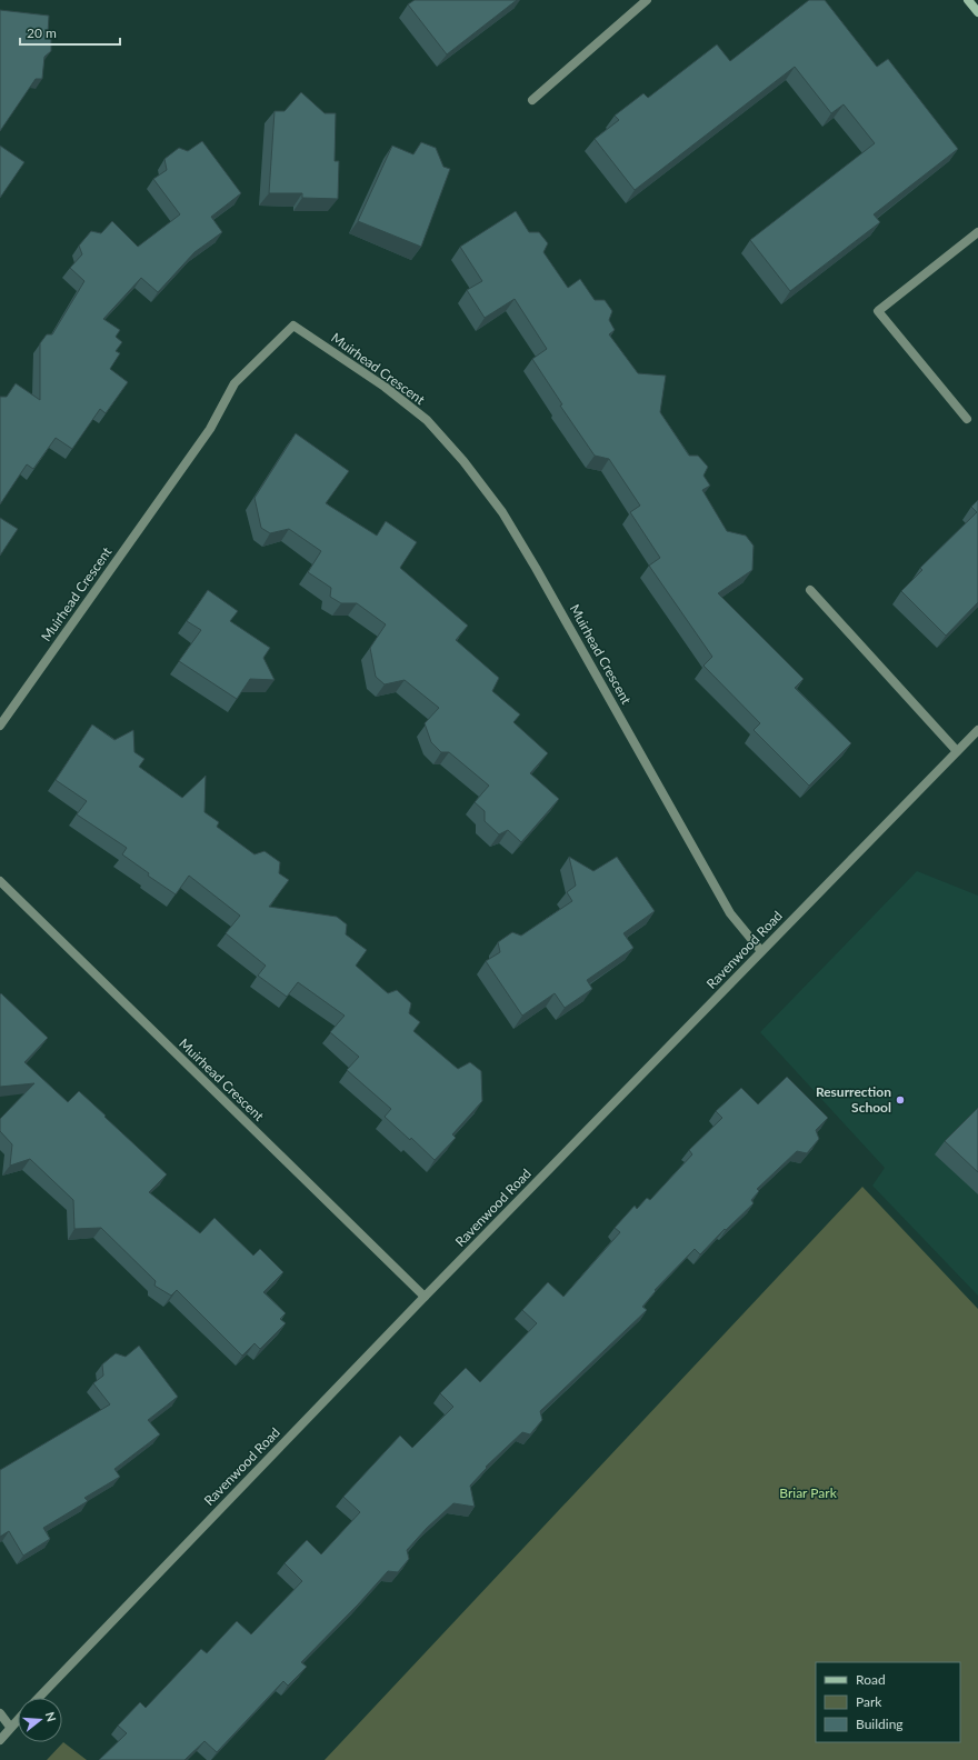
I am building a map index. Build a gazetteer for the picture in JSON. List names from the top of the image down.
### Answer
{
  "streets": {
    "street": ["Muirhead Crescent", "Ravenwood Road"]
  },
  "crossings": [
    ["Muirhead Crescent", "Ravenwood Road"]
  ],
  "parks": ["Briar Park"],
  "places": ["Resurrection School"],
  "legend": ["Road", "Park", "Building"],
  "scale_bar": "20 m",
  "north": "right"
}
